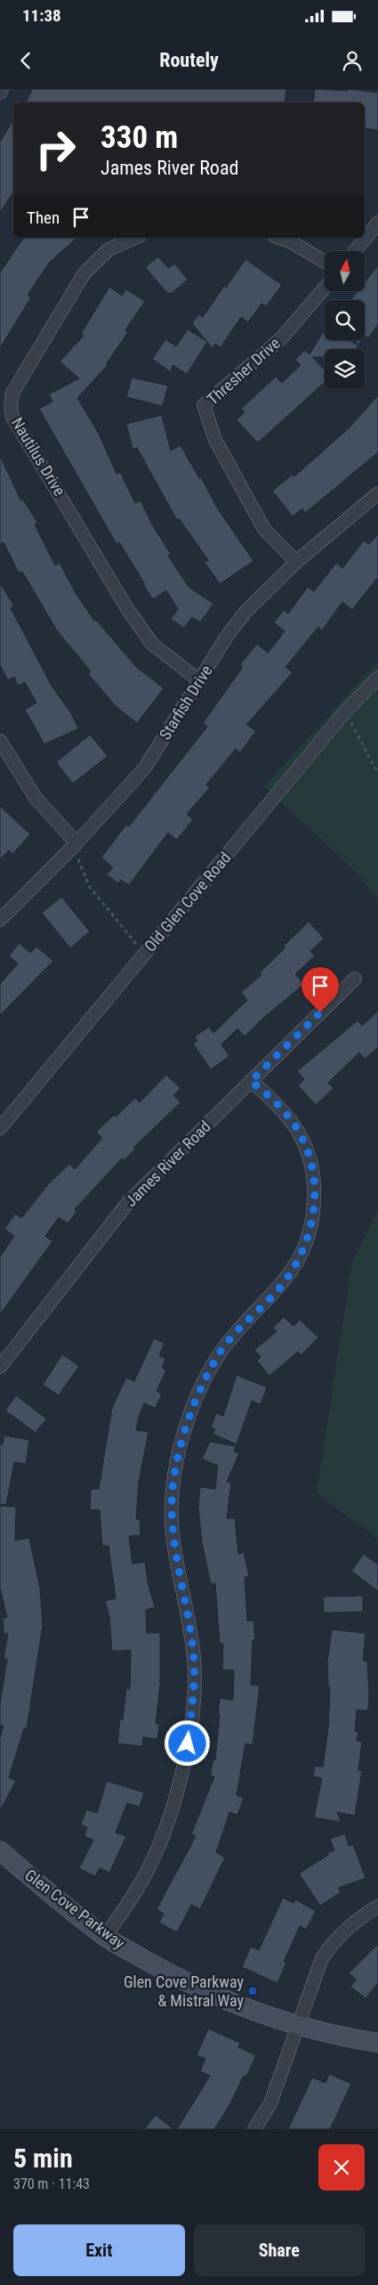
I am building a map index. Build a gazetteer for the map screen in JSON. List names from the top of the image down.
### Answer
{
  "streets": {
    "street": [
      "Thresher Drive",
      "Nautilus Drive",
      "Starfish Drive",
      "Old Glen Cove Road",
      "James River Road",
      "Glen Cove Parkway"
    ]
  },
  "crossings": [
    ["Thresher Drive", "Starfish Drive"],
    ["Nautilus Drive", "Starfish Drive"]
  ],
  "places": {
    "transit": ["Glen Cove Parkway & Mistral Way"]
  },
  "north": "top",
  "page": {
    "status": "11:38",
    "header": "Routely",
    "turn": ["330 m", "James River Road"],
    "then": "Then",
    "heading": ["5 min", "370 m · 11:43"],
    "buttons": ["Exit", "Share"]
  }
}
